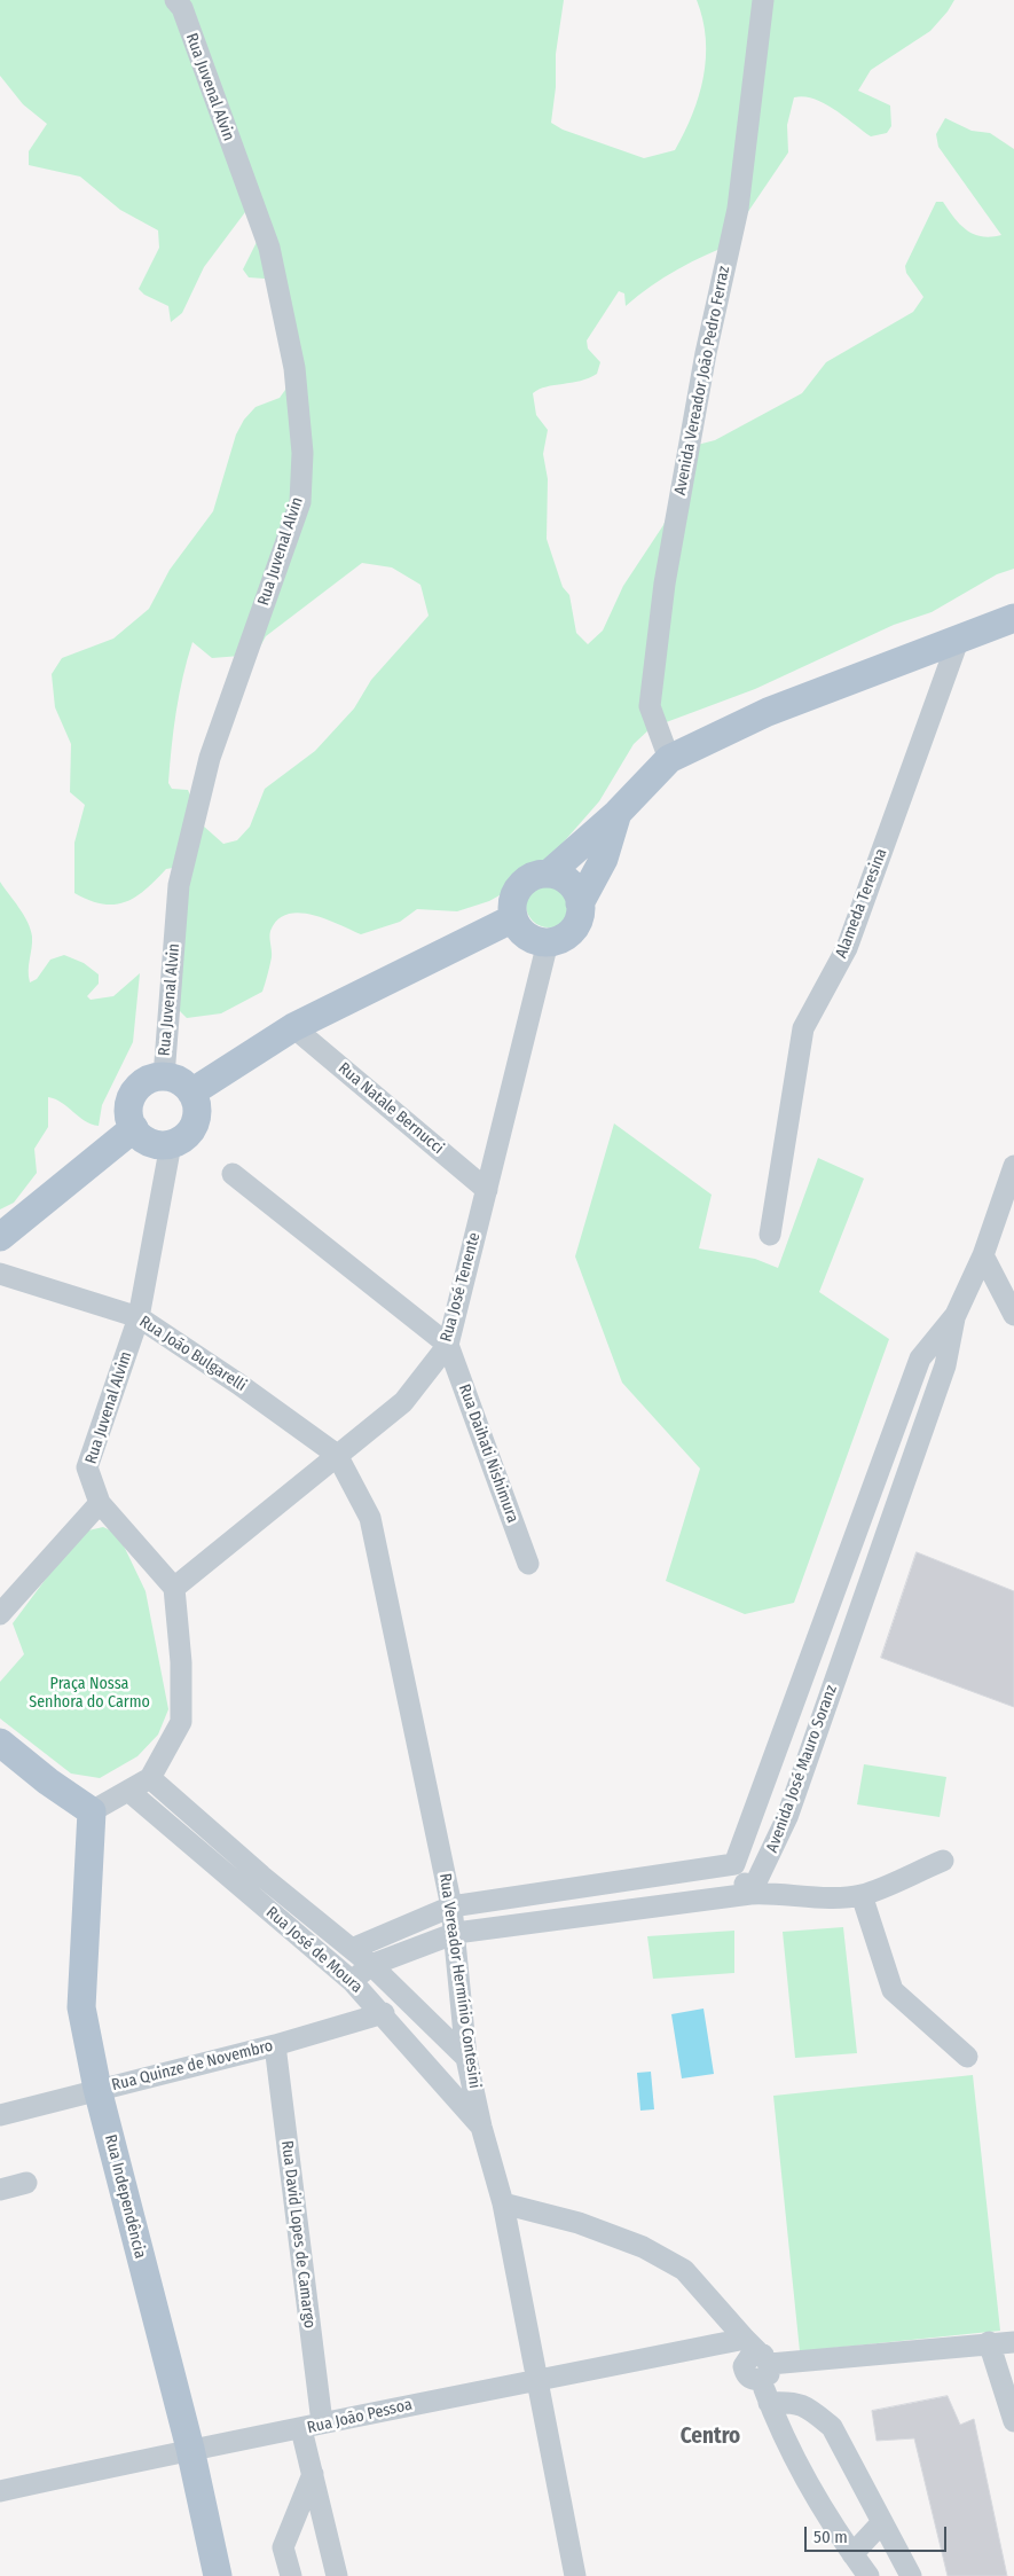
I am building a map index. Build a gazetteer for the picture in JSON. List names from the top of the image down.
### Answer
{
  "streets": {
    "main road": ["Rua Independência"],
    "street": [
      "Rua Juvenal Alvin",
      "Avenida Vereador João Pedro Ferraz",
      "Alameda Teresina",
      "Rua Natale Bernucci",
      "Rua José Tenente",
      "Rua João Bulgarelli",
      "Rua Juvenal Alvim",
      "Rua Daihati Nishimura",
      "Avenida José Mauro Soranz",
      "Rua José de Moura",
      "Rua Vereador Hermínio Contesini",
      "Rua Quinze de Novembro",
      "Rua David Lopes de Camargo",
      "Rua João Pessoa"
    ]
  },
  "crossings": [
    ["Rua Juvenal Alvin", "Rua Juvenal Alvim"],
    ["Rua Natale Bernucci", "Rua José Tenente"],
    ["Rua José Tenente", "Rua João Bulgarelli"],
    ["Rua José Tenente", "Rua Daihati Nishimura"],
    ["Rua José Tenente", "Rua Vereador Hermínio Contesini"],
    ["Rua João Bulgarelli", "Rua Juvenal Alvim"],
    ["Rua João Bulgarelli", "Rua Vereador Hermínio Contesini"],
    ["Rua José de Moura", "Rua Vereador Hermínio Contesini"],
    ["Rua José de Moura", "Rua Quinze de Novembro"],
    ["Rua Vereador Hermínio Contesini", "Rua João Pessoa"],
    ["Rua Quinze de Novembro", "Rua Independência"],
    ["Rua Quinze de Novembro", "Rua David Lopes de Camargo"],
    ["Rua Independência", "Rua João Pessoa"],
    ["Rua David Lopes de Camargo", "Rua João Pessoa"]
  ],
  "districts": ["Centro"],
  "parks": ["Praça Nossa Senhora do Carmo"],
  "scale_bar": "50 m"
}
